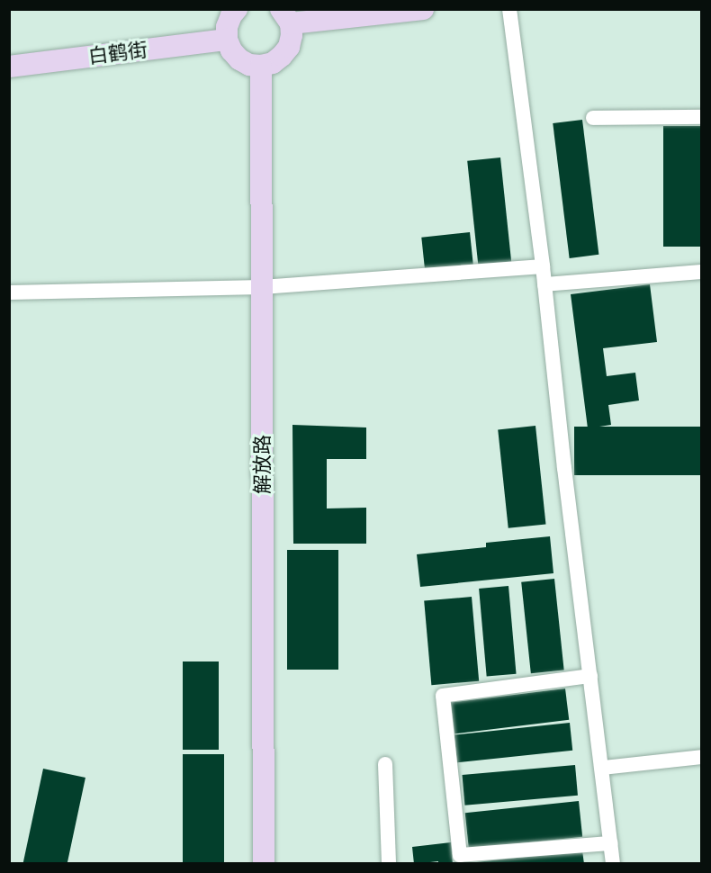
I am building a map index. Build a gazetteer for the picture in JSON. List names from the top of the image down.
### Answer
{
  "streets": {
    "street": ["白鹤街", "解放路"]
  }
}
